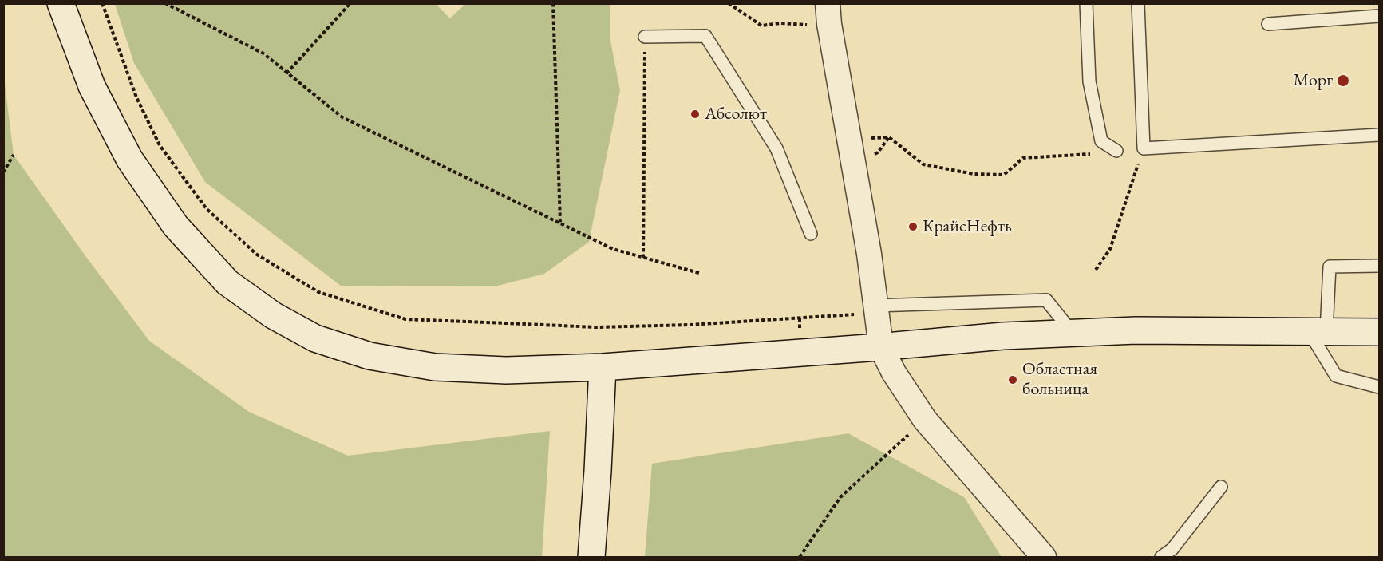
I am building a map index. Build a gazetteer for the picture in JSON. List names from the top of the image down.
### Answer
{
  "places": [
    "Морг",
    "Абсолют",
    "КрайсНефть",
    "Областная больница"
  ]
}
